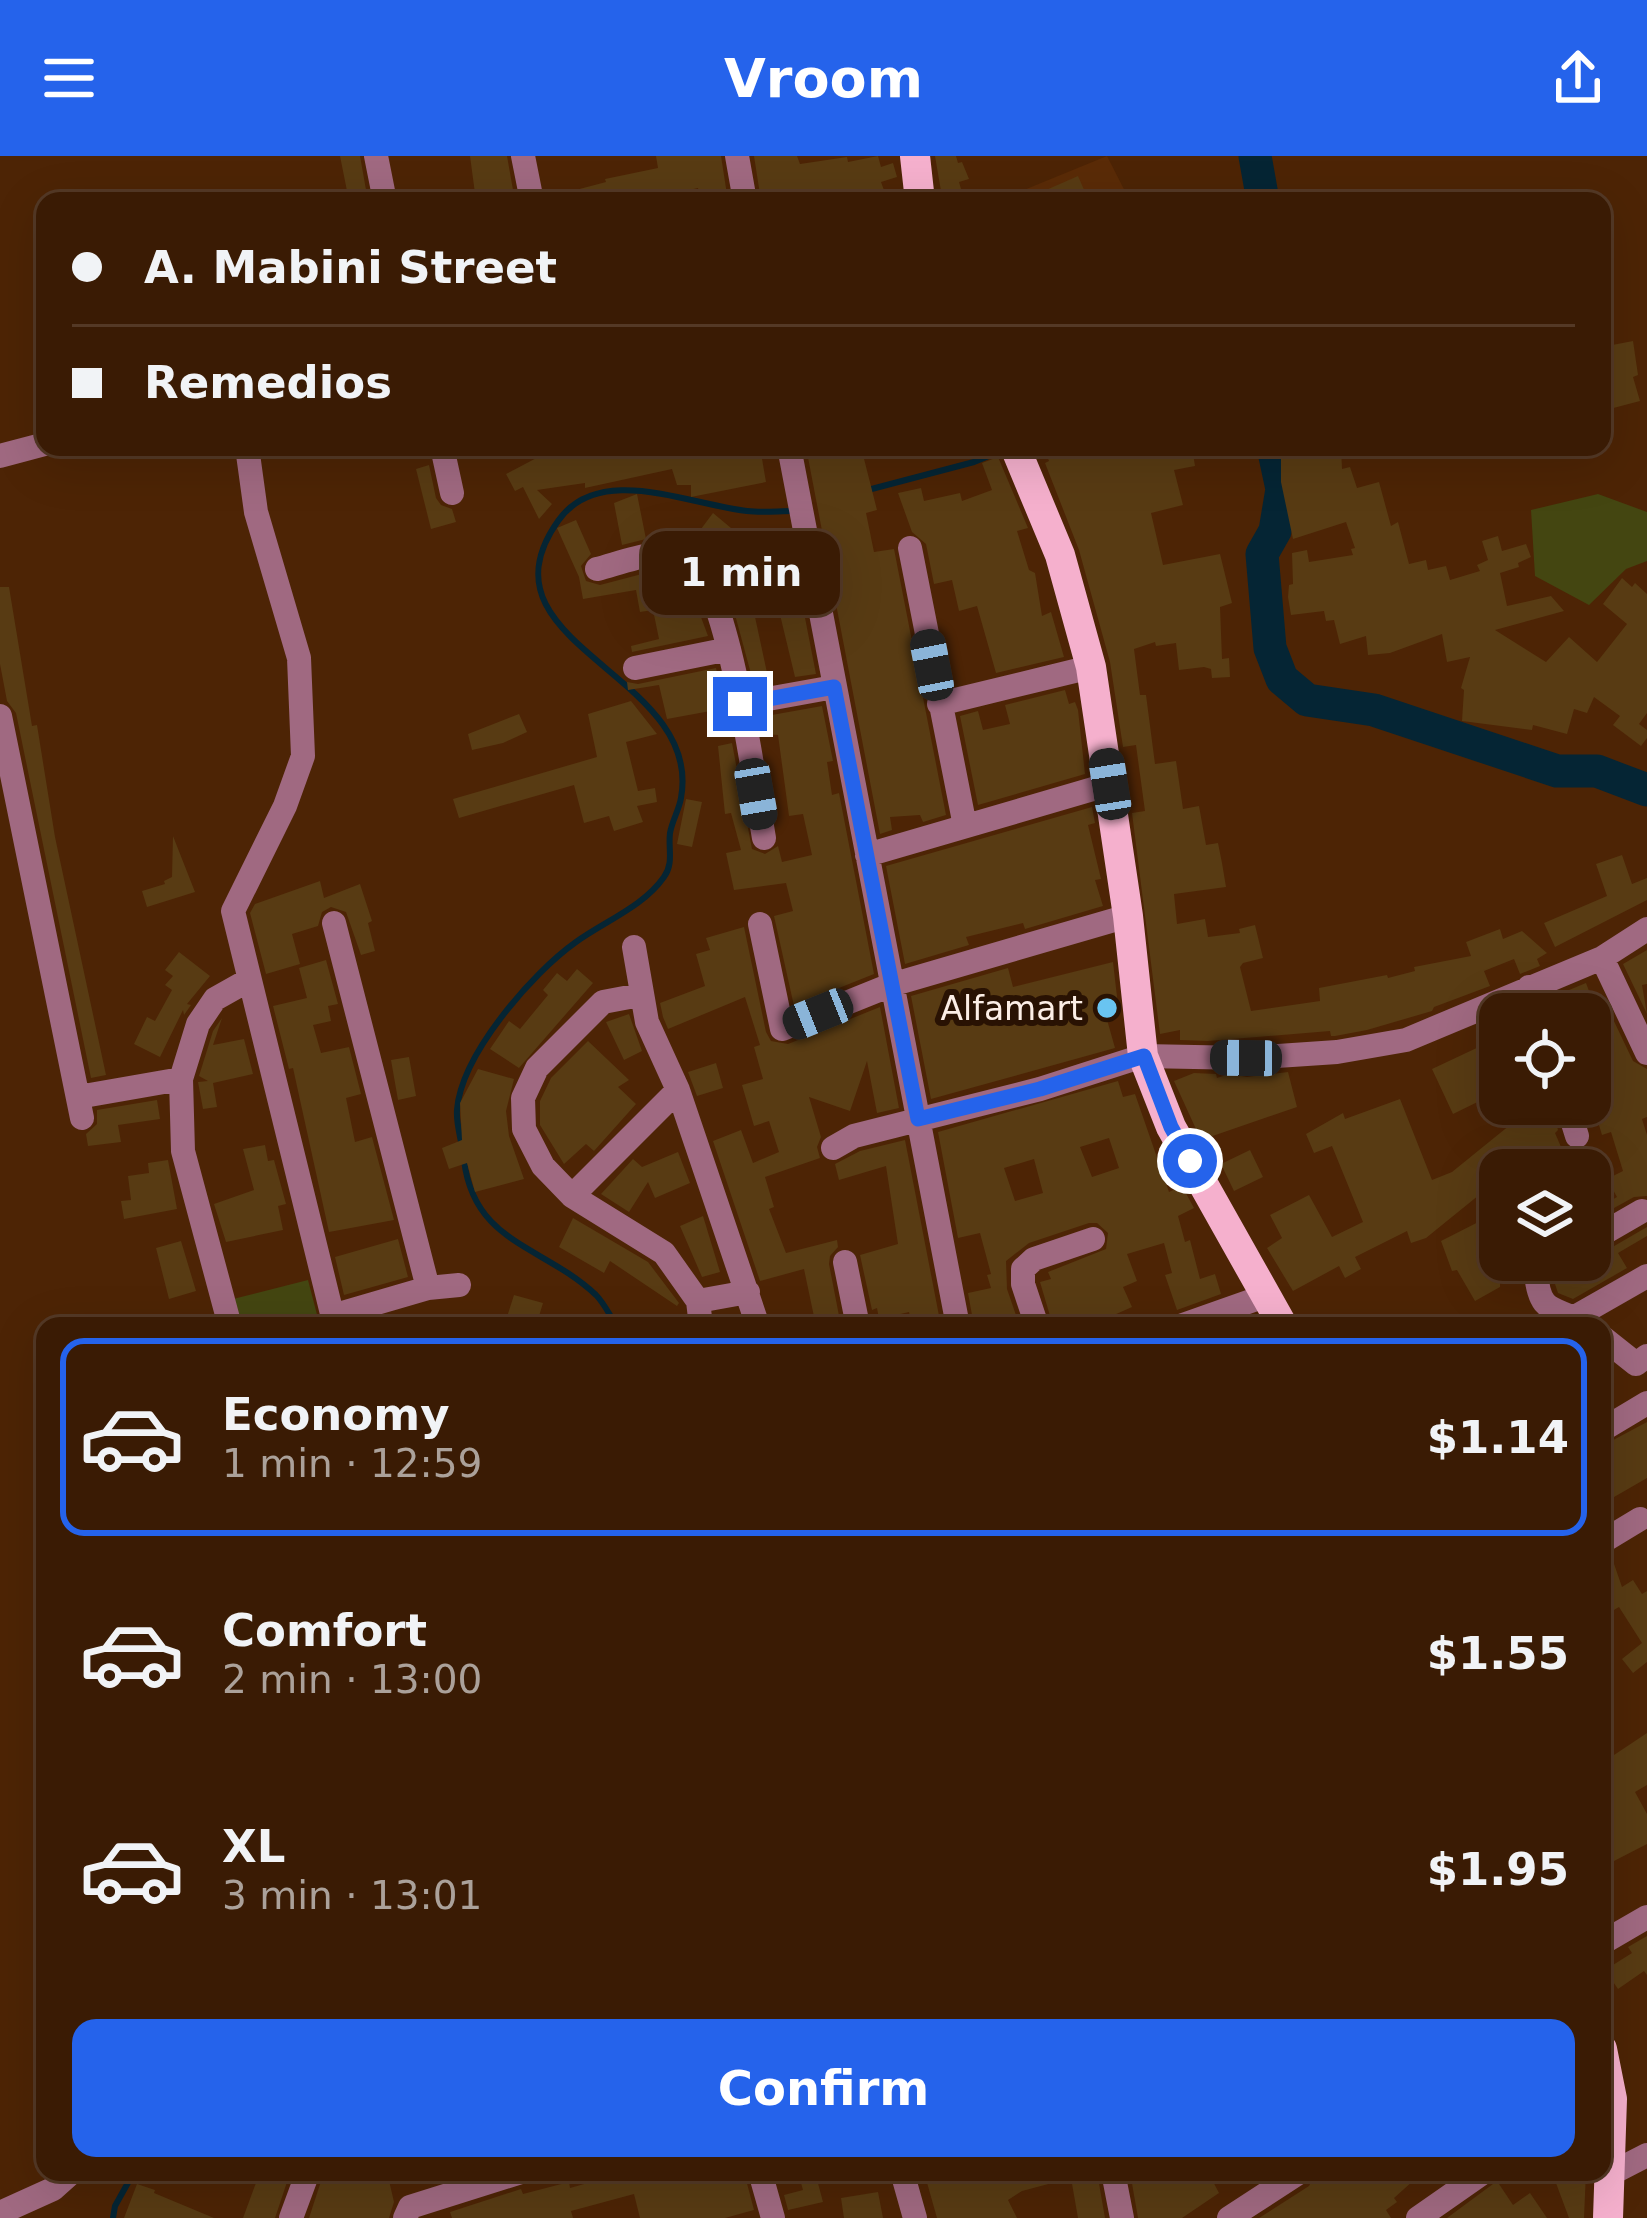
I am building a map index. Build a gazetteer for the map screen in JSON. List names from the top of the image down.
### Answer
{
  "places": ["Alfamart"],
  "page": {
    "header": "Vroom",
    "banner": ["A. Mabini Street", "Remedios"],
    "bubble": "1 min",
    "list": [
      {
        "name": "Economy",
        "note": "1 min · 12:59",
        "value": "$1.14"
      },
      {
        "name": "Comfort",
        "note": "2 min · 13:00",
        "value": "$1.55"
      },
      {
        "name": "XL",
        "note": "3 min · 13:01",
        "value": "$1.95"
      }
    ],
    "buttons": "Confirm"
  }
}
